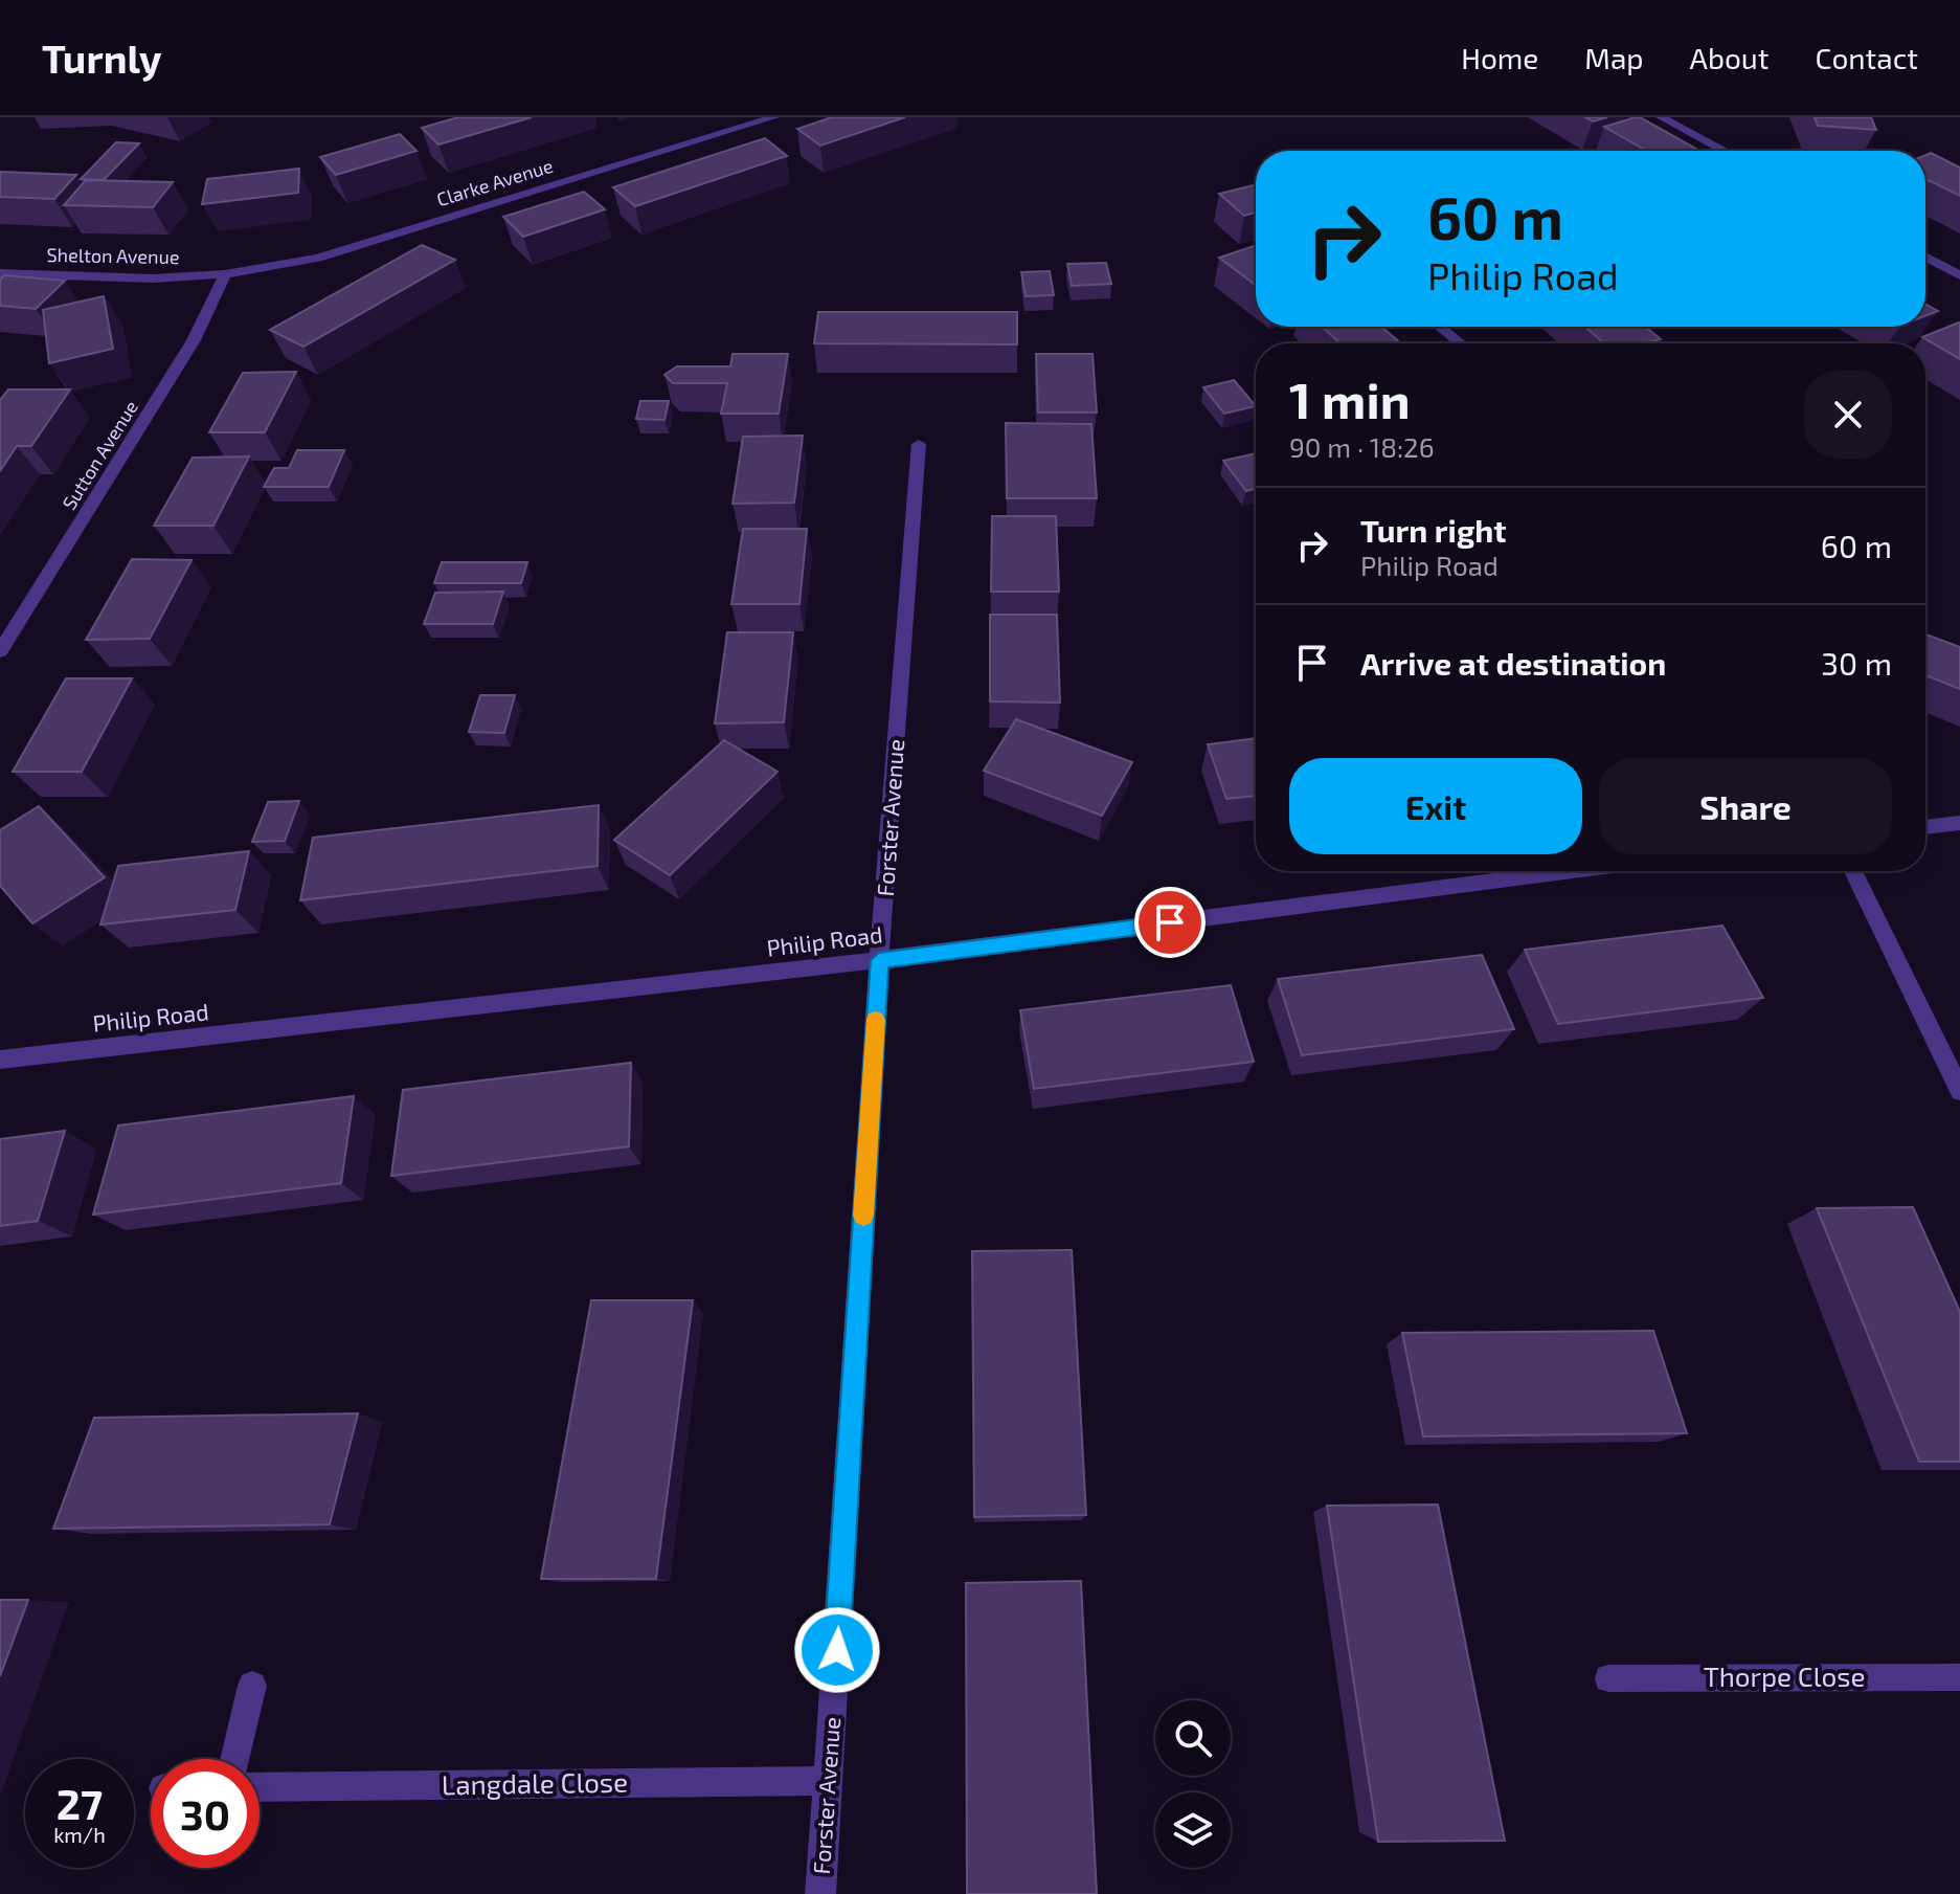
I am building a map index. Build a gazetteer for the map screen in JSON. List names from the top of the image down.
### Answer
{
  "streets": {
    "street": [
      "Clarke Avenue",
      "Shelton Avenue",
      "Sutton Avenue",
      "Forster Avenue",
      "Philip Road",
      "Thorpe Close",
      "Langdale Close"
    ]
  },
  "crossings": [
    ["Clarke Avenue", "Shelton Avenue"],
    ["Clarke Avenue", "Sutton Avenue"],
    ["Shelton Avenue", "Sutton Avenue"],
    ["Forster Avenue", "Philip Road"],
    ["Forster Avenue", "Langdale Close"]
  ],
  "page": {
    "header": "Turnly",
    "nav": [
      "Home",
      "Map",
      "About",
      "Contact"
    ],
    "turn": ["60 m", "Philip Road"],
    "heading": ["1 min", "90 m · 18:26"],
    "list": [
      {
        "name": "Turn right",
        "note": "Philip Road",
        "value": "60 m"
      },
      {
        "name": "Arrive at destination",
        "value": "30 m"
      }
    ],
    "buttons": ["Exit", "Share"],
    "speed": "27 km/h",
    "limit": "30"
  }
}
